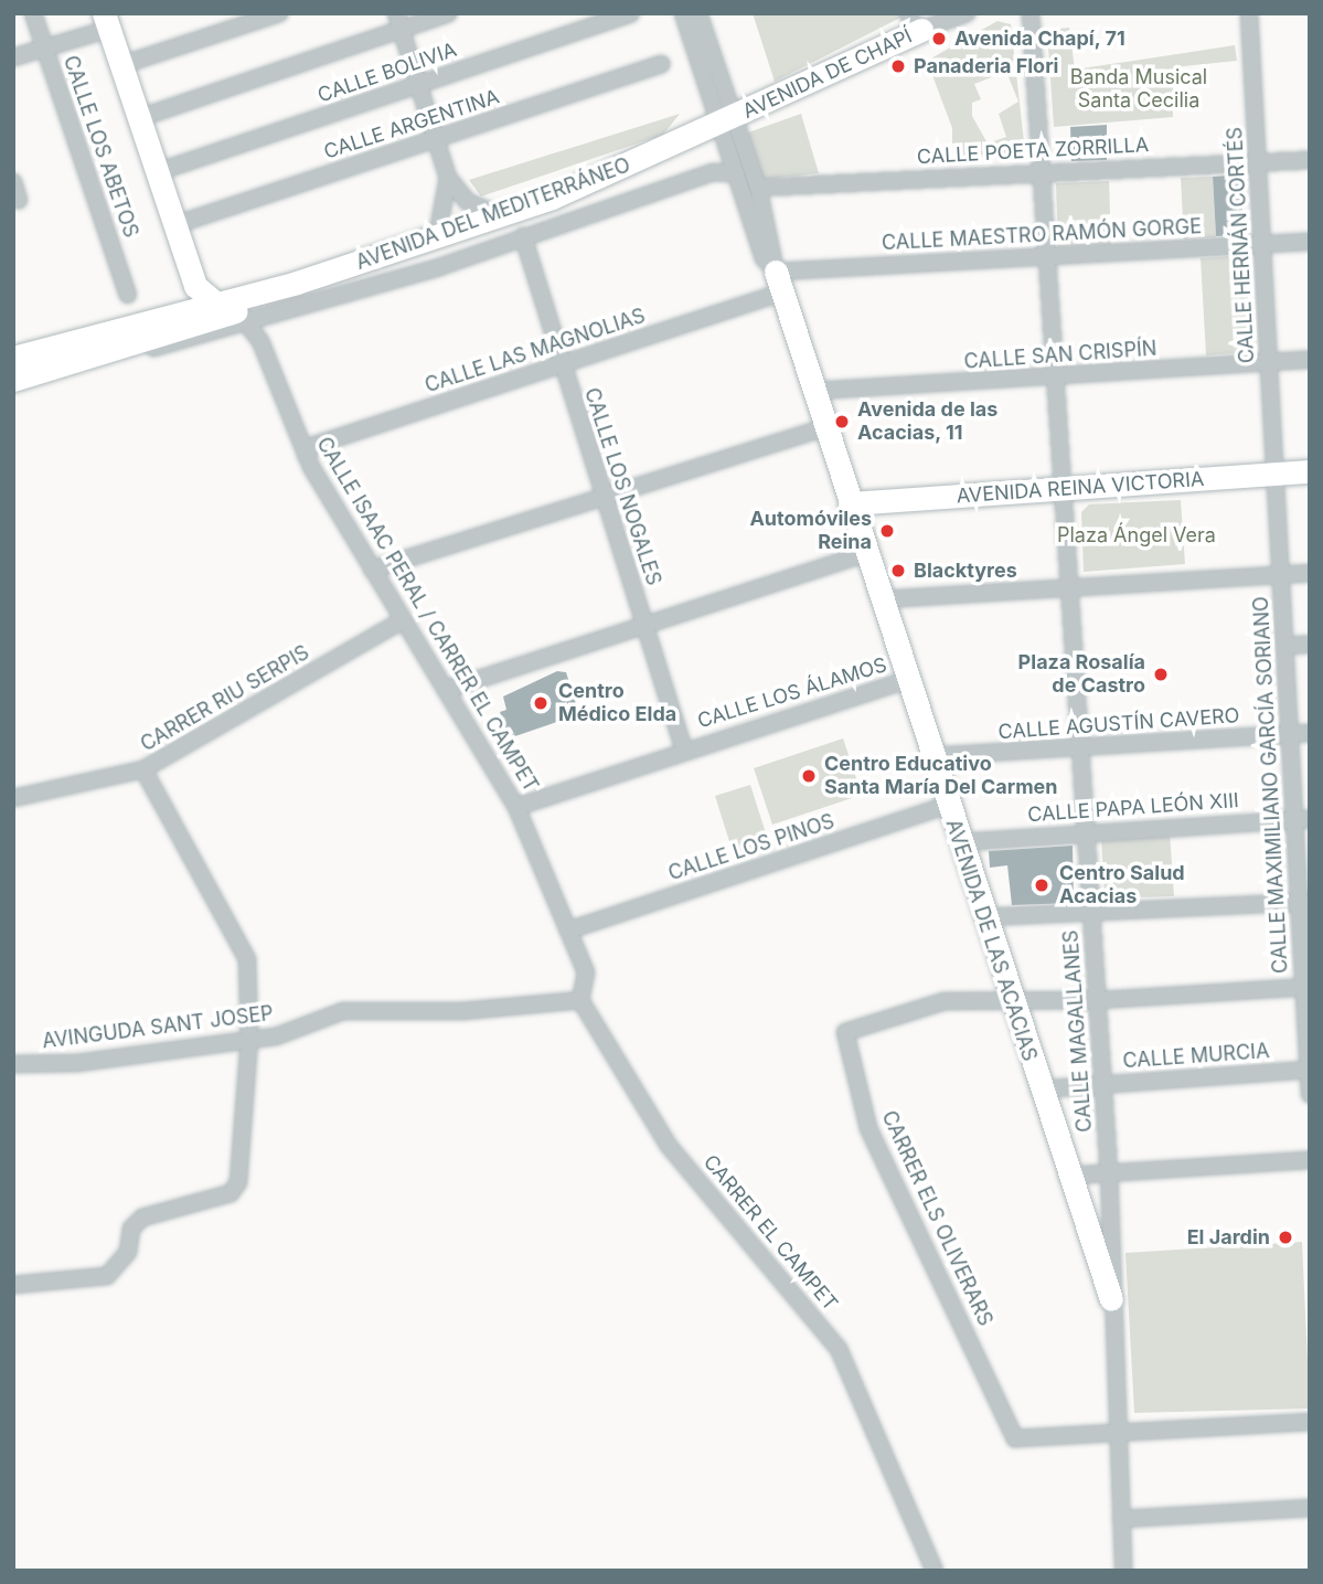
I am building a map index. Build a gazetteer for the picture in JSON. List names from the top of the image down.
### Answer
{
  "streets": {
    "street": [
      "CALLE BOLIVIA",
      "AVENIDA DE CHAPÍ",
      "CALLE ARGENTINA",
      "CALLE LOS ABETOS",
      "CALLE POETA ZORRILLA",
      "AVENIDA DEL MEDITERRÁNEO",
      "CALLE MAESTRO RAMÓN GORGE",
      "CALLE HERNÁN CORTÉS",
      "CALLE LAS MAGNOLIAS",
      "CALLE SAN CRISPÍN",
      "CALLE LOS NOGALES",
      "AVENIDA REINA VICTORIA",
      "CALLE ISAAC PERAL / CARRER EL CAMPET",
      "CALLE LOS ÁLAMOS",
      "CARRER RIU SERPIS",
      "CALLE AGUSTÍN CAVERO",
      "CALLE MAXIMILIANO GARCÍA SORIANO",
      "CALLE PAPA LEÓN XIII",
      "CALLE LOS PINOS",
      "AVENIDA DE LAS ACACIAS",
      "AVINGUDA SANT JOSEP",
      "CALLE MAGALLANES",
      "CALLE MURCIA",
      "CARRER ELS OLIVERARS",
      "CARRER EL CAMPET"
    ]
  },
  "crossings": [
    ["AVENIDA DE CHAPÍ", "AVENIDA DEL MEDITERRÁNEO"],
    ["AVENIDA DE CHAPÍ", "AVENIDA DE LAS ACACIAS"],
    ["CALLE POETA ZORRILLA", "CALLE HERNÁN CORTÉS"],
    ["CALLE POETA ZORRILLA", "AVENIDA DE LAS ACACIAS"],
    ["CALLE POETA ZORRILLA", "CALLE MAGALLANES"],
    ["AVENIDA DEL MEDITERRÁNEO", "CALLE ISAAC PERAL / CARRER EL CAMPET"],
    ["CALLE MAESTRO RAMÓN GORGE", "CALLE HERNÁN CORTÉS"],
    ["CALLE MAESTRO RAMÓN GORGE", "CALLE LAS MAGNOLIAS"],
    ["CALLE MAESTRO RAMÓN GORGE", "AVENIDA DE LAS ACACIAS"],
    ["CALLE MAESTRO RAMÓN GORGE", "CALLE MAGALLANES"],
    ["CALLE HERNÁN CORTÉS", "CALLE SAN CRISPÍN"],
    ["CALLE HERNÁN CORTÉS", "AVENIDA REINA VICTORIA"],
    ["CALLE HERNÁN CORTÉS", "CALLE MAXIMILIANO GARCÍA SORIANO"],
    ["CALLE LAS MAGNOLIAS", "CALLE LOS NOGALES"],
    ["CALLE LAS MAGNOLIAS", "CALLE ISAAC PERAL / CARRER EL CAMPET"],
    ["CALLE LAS MAGNOLIAS", "AVENIDA DE LAS ACACIAS"],
    ["CALLE SAN CRISPÍN", "AVENIDA DE LAS ACACIAS"],
    ["CALLE SAN CRISPÍN", "CALLE MAGALLANES"],
    ["CALLE LOS NOGALES", "CALLE LOS ÁLAMOS"],
    ["AVENIDA REINA VICTORIA", "CALLE MAXIMILIANO GARCÍA SORIANO"],
    ["AVENIDA REINA VICTORIA", "AVENIDA DE LAS ACACIAS"],
    ["AVENIDA REINA VICTORIA", "CALLE MAGALLANES"],
    ["CALLE ISAAC PERAL / CARRER EL CAMPET", "CALLE LOS ÁLAMOS"],
    ["CALLE ISAAC PERAL / CARRER EL CAMPET", "CARRER RIU SERPIS"],
    ["CALLE ISAAC PERAL / CARRER EL CAMPET", "CALLE LOS PINOS"],
    ["CALLE LOS ÁLAMOS", "AVENIDA DE LAS ACACIAS"],
    ["CALLE AGUSTÍN CAVERO", "CALLE MAXIMILIANO GARCÍA SORIANO"],
    ["CALLE AGUSTÍN CAVERO", "AVENIDA DE LAS ACACIAS"],
    ["CALLE AGUSTÍN CAVERO", "CALLE MAGALLANES"],
    ["CALLE MAXIMILIANO GARCÍA SORIANO", "CALLE PAPA LEÓN XIII"],
    ["CALLE MAXIMILIANO GARCÍA SORIANO", "CALLE MURCIA"],
    ["CALLE PAPA LEÓN XIII", "AVENIDA DE LAS ACACIAS"],
    ["CALLE PAPA LEÓN XIII", "CALLE MAGALLANES"],
    ["CALLE LOS PINOS", "AVENIDA DE LAS ACACIAS"],
    ["AVENIDA DE LAS ACACIAS", "CALLE MAGALLANES"],
    ["AVENIDA DE LAS ACACIAS", "CALLE MURCIA"],
    ["AVENIDA DE LAS ACACIAS", "CARRER ELS OLIVERARS"],
    ["AVINGUDA SANT JOSEP", "CARRER EL CAMPET"],
    ["CALLE MAGALLANES", "CALLE MURCIA"],
    ["CALLE MAGALLANES", "CARRER ELS OLIVERARS"]
  ],
  "parks": ["Banda Musical Santa Cecilia", "Plaza Ángel Vera"],
  "places": [
    "Avenida Chapí, 71",
    "Panaderia Flori",
    "Avenida de las Acacias, 11",
    "Automóviles Reina",
    "Blacktyres",
    "Plaza Rosalía de Castro",
    "Centro Médico Elda",
    "Centro Educativo Santa María Del Carmen",
    "Centro Salud Acacias",
    "El Jardin"
  ]
}
